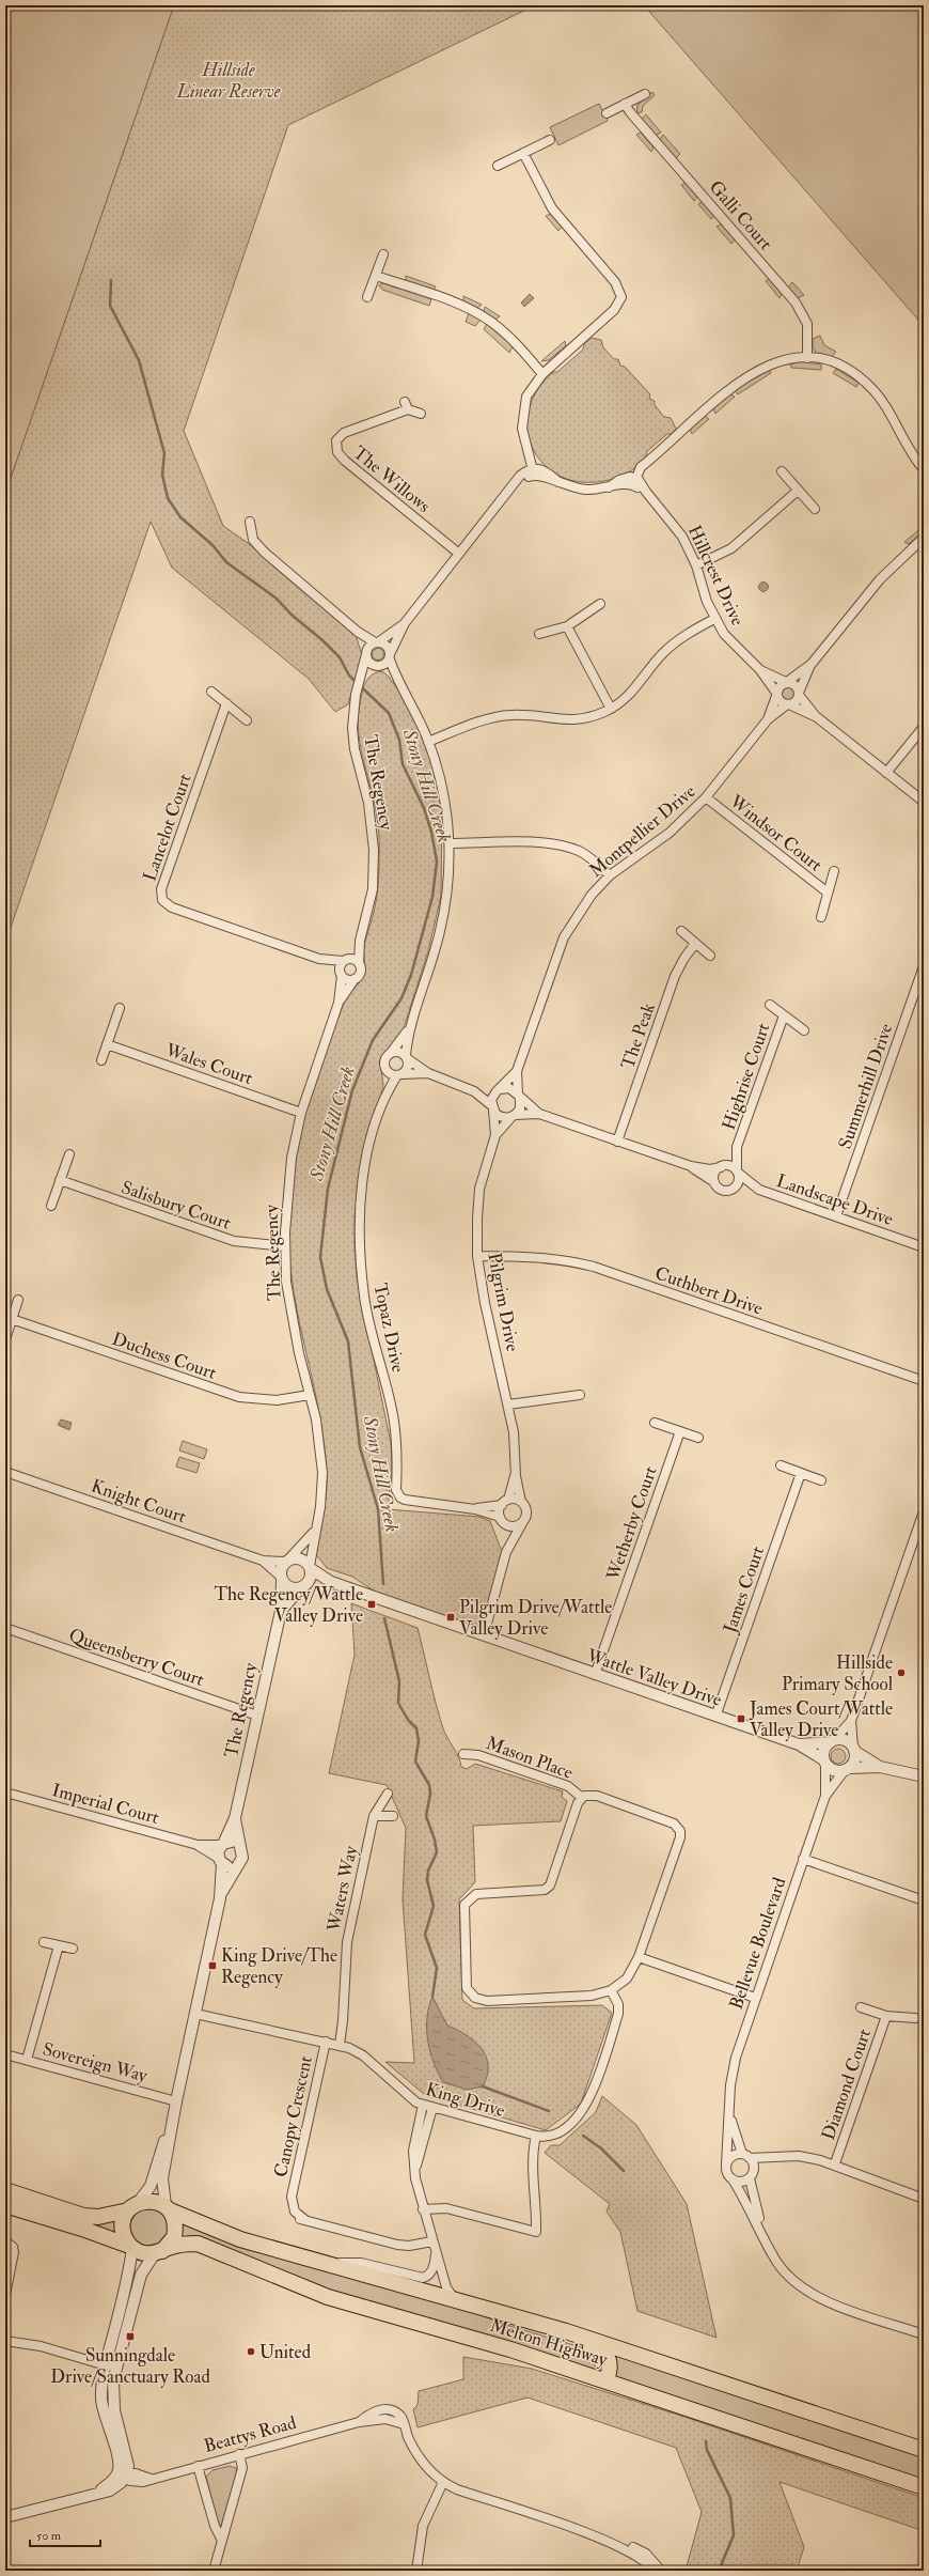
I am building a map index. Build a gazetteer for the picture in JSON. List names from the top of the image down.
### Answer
{
  "streets": {
    "highway": ["Melton Highway"],
    "street": [
      "Galli Court",
      "The Willows",
      "Hillcrest Drive",
      "The Regency",
      "Lancelot Court",
      "Montpellier Drive",
      "Windsor Court",
      "The Peak",
      "Wales Court",
      "Highrise Court",
      "Summerhill Drive",
      "Landscape Drive",
      "Salisbury Court",
      "Cuthbert Drive",
      "Pilgrim Drive",
      "Topaz Drive",
      "Duchess Court",
      "Knight Court",
      "Wetherby Court",
      "James Court",
      "Queensberry Court",
      "Wattle Valley Drive",
      "Mason Place",
      "Imperial Court",
      "Waters Way",
      "Bellevue Boulevard",
      "Sovereign Way",
      "Diamond Court",
      "King Drive",
      "Canopy Crescent",
      "Beattys Road"
    ]
  },
  "crossings": [
    ["Hillcrest Drive", "Montpellier Drive"],
    ["The Regency", "Lancelot Court"],
    ["The Regency", "Wales Court"],
    ["The Regency", "Salisbury Court"],
    ["The Regency", "Duchess Court"],
    ["The Regency", "Knight Court"],
    ["The Regency", "Queensberry Court"],
    ["The Regency", "Wattle Valley Drive"],
    ["The Regency", "Imperial Court"],
    ["Montpellier Drive", "Windsor Court"],
    ["Montpellier Drive", "Pilgrim Drive"],
    ["Highrise Court", "Landscape Drive"],
    ["Summerhill Drive", "Landscape Drive"],
    ["Cuthbert Drive", "Pilgrim Drive"],
    ["Pilgrim Drive", "Topaz Drive"],
    ["Knight Court", "Wattle Valley Drive"],
    ["Wetherby Court", "Wattle Valley Drive"],
    ["James Court", "Wattle Valley Drive"],
    ["Wattle Valley Drive", "Bellevue Boulevard"],
    ["Waters Way", "King Drive"],
    ["King Drive", "Canopy Crescent"]
  ],
  "water": ["Stony Hill Creek"],
  "parks": ["Hillside Linear Reserve"],
  "places": {
    "transit": [
      "The Regency/Wattle Valley Drive",
      "Pilgrim Drive/Wattle Valley Drive",
      "James Court/Wattle Valley Drive",
      "King Drive/The Regency",
      "Sunningdale Drive/Sanctuary Road"
    ],
    "other": ["Hillside Primary School", "United"]
  },
  "scale_bar": "50 m"
}
